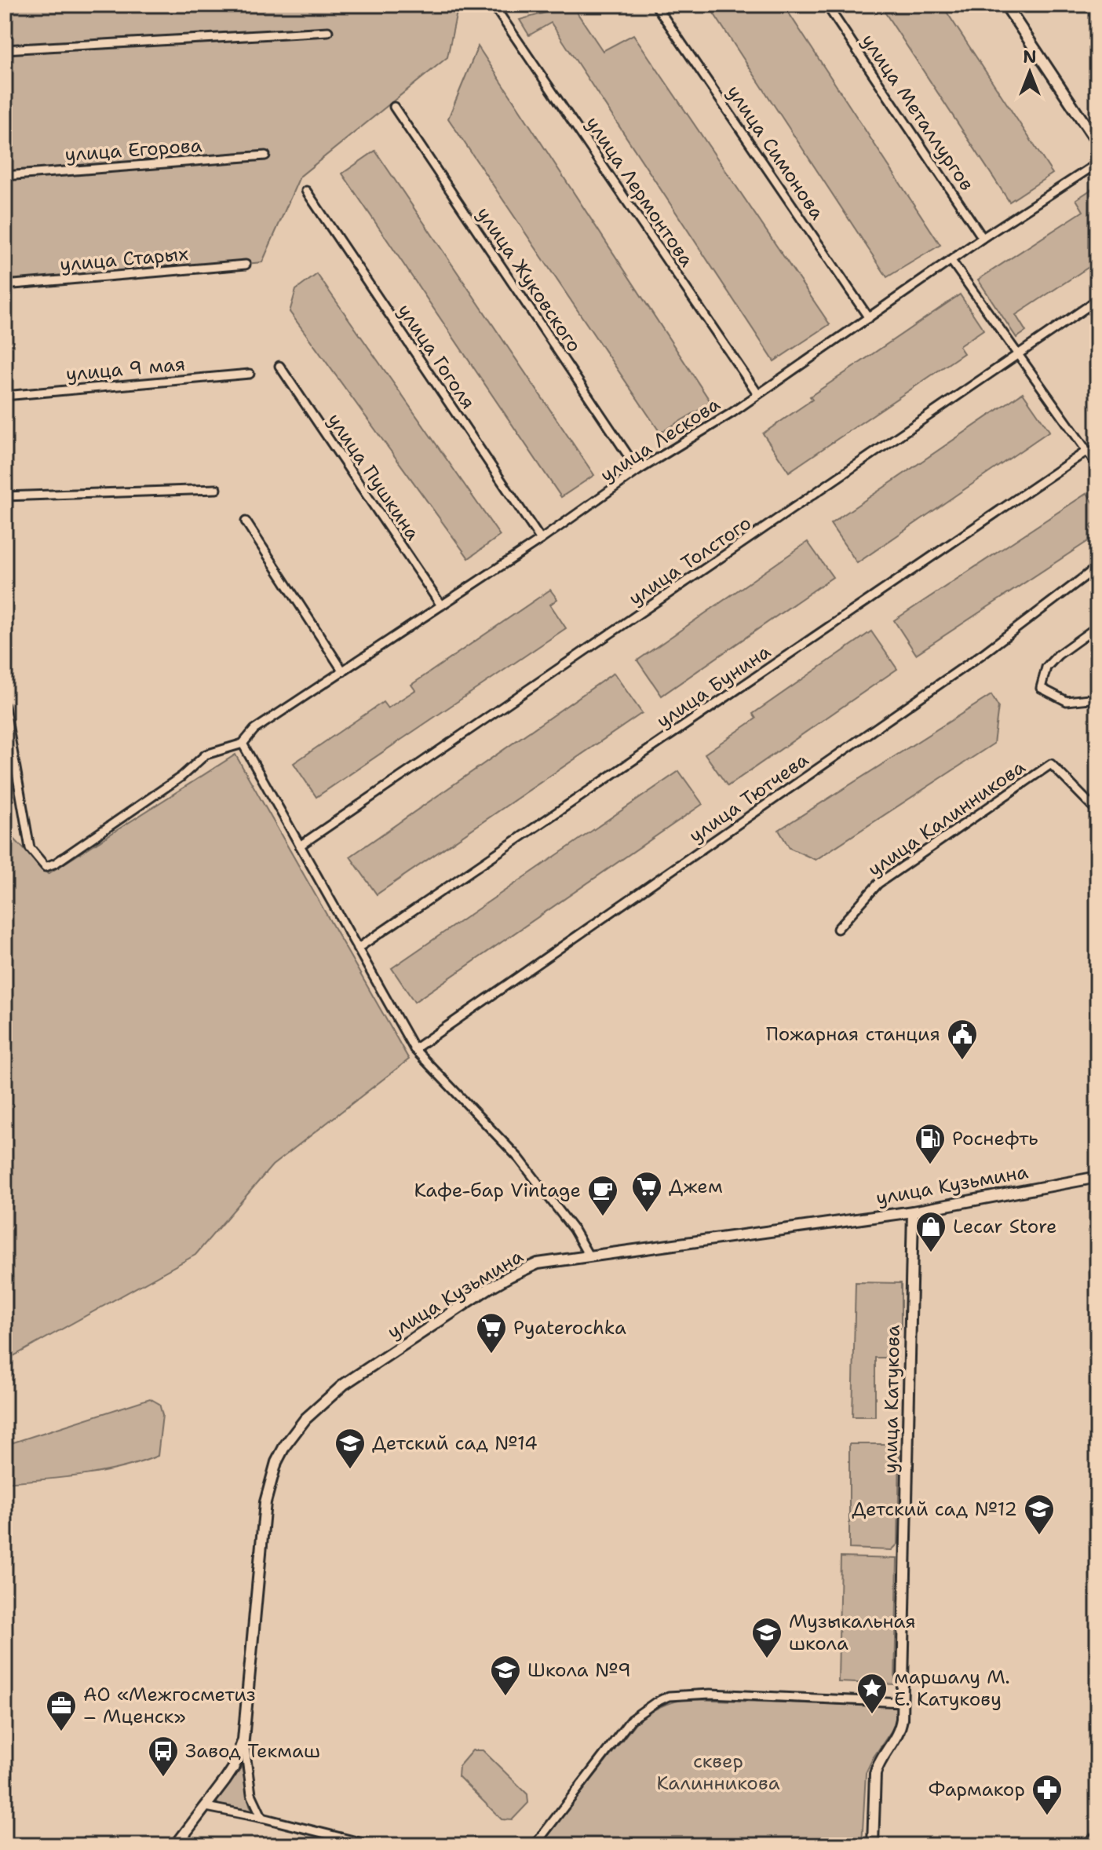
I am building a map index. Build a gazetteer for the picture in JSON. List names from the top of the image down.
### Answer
{
  "streets": {
    "main road": ["улица Кузьмина", "улица Катукова"],
    "street": [
      "улица Металлургов",
      "улица Егорова",
      "улица Симонова",
      "улица Лермонтова",
      "улица Старых",
      "улица Жуковского",
      "улица Гоголя",
      "улица 9 мая",
      "улица Лескова",
      "улица Пушкина",
      "улица Толстого",
      "улица Бунина",
      "улица Тютчева",
      "улица Калинникова"
    ]
  },
  "crossings": [
    ["улица Металлургов", "улица Лескова"],
    ["улица Симонова", "улица Лескова"],
    ["улица Лермонтова", "улица Лескова"],
    ["улица Жуковского", "улица Лескова"],
    ["улица Гоголя", "улица Лескова"],
    ["улица Лескова", "улица Пушкина"],
    ["улица Кузьмина", "улица Катукова"]
  ],
  "parks": ["сквер Калинникова"],
  "places": {
    "public building": ["Пожарная станция"],
    "fuel station": ["Роснефть"],
    "supermarket": ["Джем", "Pyaterochka"],
    "cafe": ["Кафе-бар Vintage"],
    "shop": ["Lecar Store"],
    "school or university": [
      "Детский сад №14",
      "Детский сад №12",
      "Музыкальная школа",
      "Школа №9"
    ],
    "place": ["маршалу М. Е. Катукову"],
    "office": ["АО «Межгосметиз – Мценск»"],
    "bus stop": ["Завод Текмаш"],
    "pharmacy": ["Фармакор"]
  },
  "north": "top"
}
